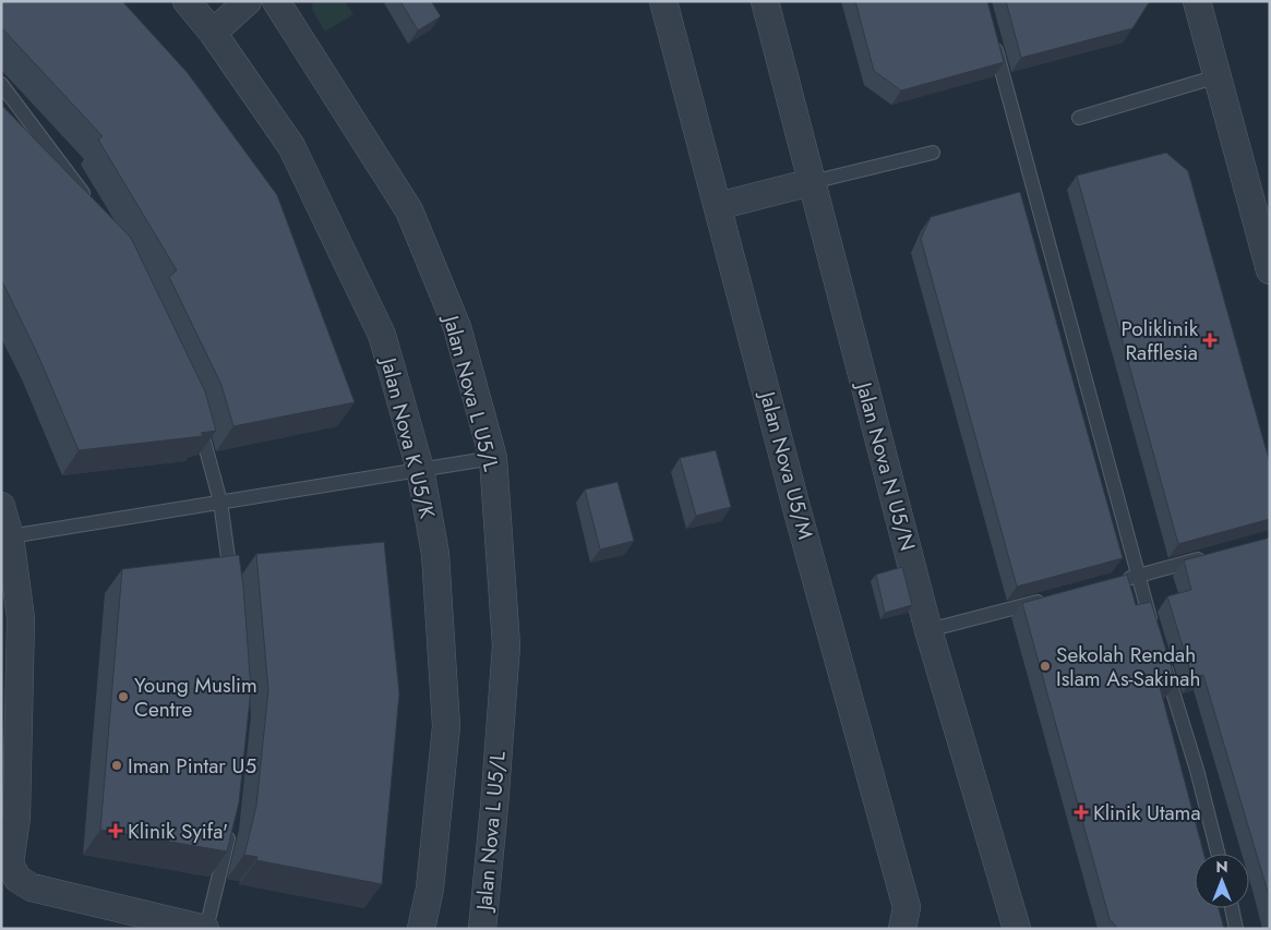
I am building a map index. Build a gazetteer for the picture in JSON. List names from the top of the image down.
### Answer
{
  "streets": {
    "street": [
      "Jalan Nova L U5/L",
      "Jalan Nova K U5/K",
      "Jalan Nova U5/M",
      "Jalan Nova N U5/N"
    ]
  },
  "places": {
    "health": ["Poliklinik Rafflesia", "Klinik Utama", "Klinik Syifa'"],
    "other": ["Sekolah Rendah Islam As-Sakinah", "Young Muslim Centre", "Iman Pintar U5"]
  },
  "north": "top"
}
